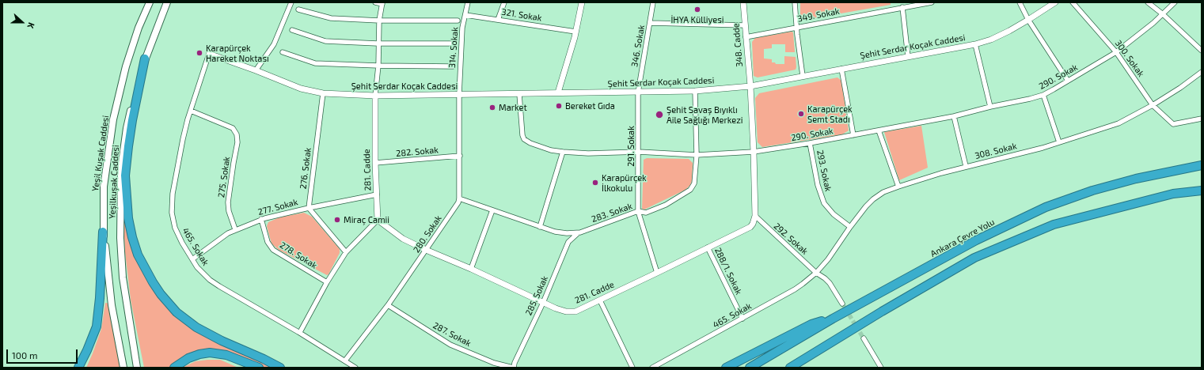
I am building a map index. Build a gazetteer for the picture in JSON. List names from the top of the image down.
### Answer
{
  "streets": {
    "highway": ["Ankara Çevre Yolu"],
    "main road": ["Yeşil Kuşak Caddesi", "Yeşilkuşak Caddesi"],
    "street": [
      "321. Sokak",
      "349. Sokak",
      "348. Cadde",
      "346. Sokak",
      "Şehit Serdar Koçak Caddesi",
      "314. Sokak",
      "300. Sokak",
      "290. Sokak",
      "291. Sokak",
      "308. Sokak",
      "282. Sokak",
      "276. Sokak",
      "281. Cadde",
      "293. Sokak",
      "275. Sokak",
      "277. Sokak",
      "283. Sokak",
      "280. Sokak",
      "292. Sokak",
      "465. Sokak",
      "278. Sokak",
      "288/1. Sokak",
      "285. Sokak",
      "287. Sokak"
    ]
  },
  "crossings": [
    ["321. Sokak", "314. Sokak"],
    ["349. Sokak", "348. Cadde"],
    ["348. Cadde", "Şehit Serdar Koçak Caddesi"],
    ["346. Sokak", "Şehit Serdar Koçak Caddesi"],
    ["346. Sokak", "291. Sokak"],
    ["Şehit Serdar Koçak Caddesi", "314. Sokak"],
    ["Şehit Serdar Koçak Caddesi", "290. Sokak"],
    ["Şehit Serdar Koçak Caddesi", "291. Sokak"],
    ["Şehit Serdar Koçak Caddesi", "276. Sokak"],
    ["Şehit Serdar Koçak Caddesi", "281. Cadde"],
    ["Şehit Serdar Koçak Caddesi", "283. Sokak"],
    ["Şehit Serdar Koçak Caddesi", "280. Sokak"],
    ["Şehit Serdar Koçak Caddesi", "465. Sokak"],
    ["314. Sokak", "280. Sokak"],
    ["300. Sokak", "290. Sokak"],
    ["300. Sokak", "308. Sokak"],
    ["290. Sokak", "291. Sokak"],
    ["290. Sokak", "293. Sokak"],
    ["290. Sokak", "283. Sokak"],
    ["291. Sokak", "281. Cadde"],
    ["291. Sokak", "283. Sokak"],
    ["308. Sokak", "293. Sokak"],
    ["308. Sokak", "292. Sokak"],
    ["308. Sokak", "465. Sokak"],
    ["282. Sokak", "281. Cadde"],
    ["282. Sokak", "280. Sokak"],
    ["276. Sokak", "277. Sokak"],
    ["281. Cadde", "277. Sokak"],
    ["281. Cadde", "280. Sokak"],
    ["281. Cadde", "292. Sokak"],
    ["281. Cadde", "288/1. Sokak"],
    ["281. Cadde", "285. Sokak"],
    ["275. Sokak", "277. Sokak"],
    ["275. Sokak", "465. Sokak"],
    ["277. Sokak", "465. Sokak"],
    ["277. Sokak", "278. Sokak"],
    ["283. Sokak", "280. Sokak"],
    ["283. Sokak", "285. Sokak"],
    ["280. Sokak", "465. Sokak"],
    ["280. Sokak", "287. Sokak"],
    ["292. Sokak", "465. Sokak"],
    ["465. Sokak", "288/1. Sokak"],
    ["285. Sokak", "287. Sokak"]
  ],
  "places": [
    "İHYA Külliyesi",
    "Karapürçek Hareket Noktası",
    "Bereket Gıda",
    "Market",
    "Karapürçek Semt Stadı",
    "Şehit Savaş Bıyıklı Aile Sağlığı Merkezi",
    "Karapürçek İlkokulu",
    "Miraç Camii"
  ],
  "scale_bar": "100 m",
  "north": "right"
}
